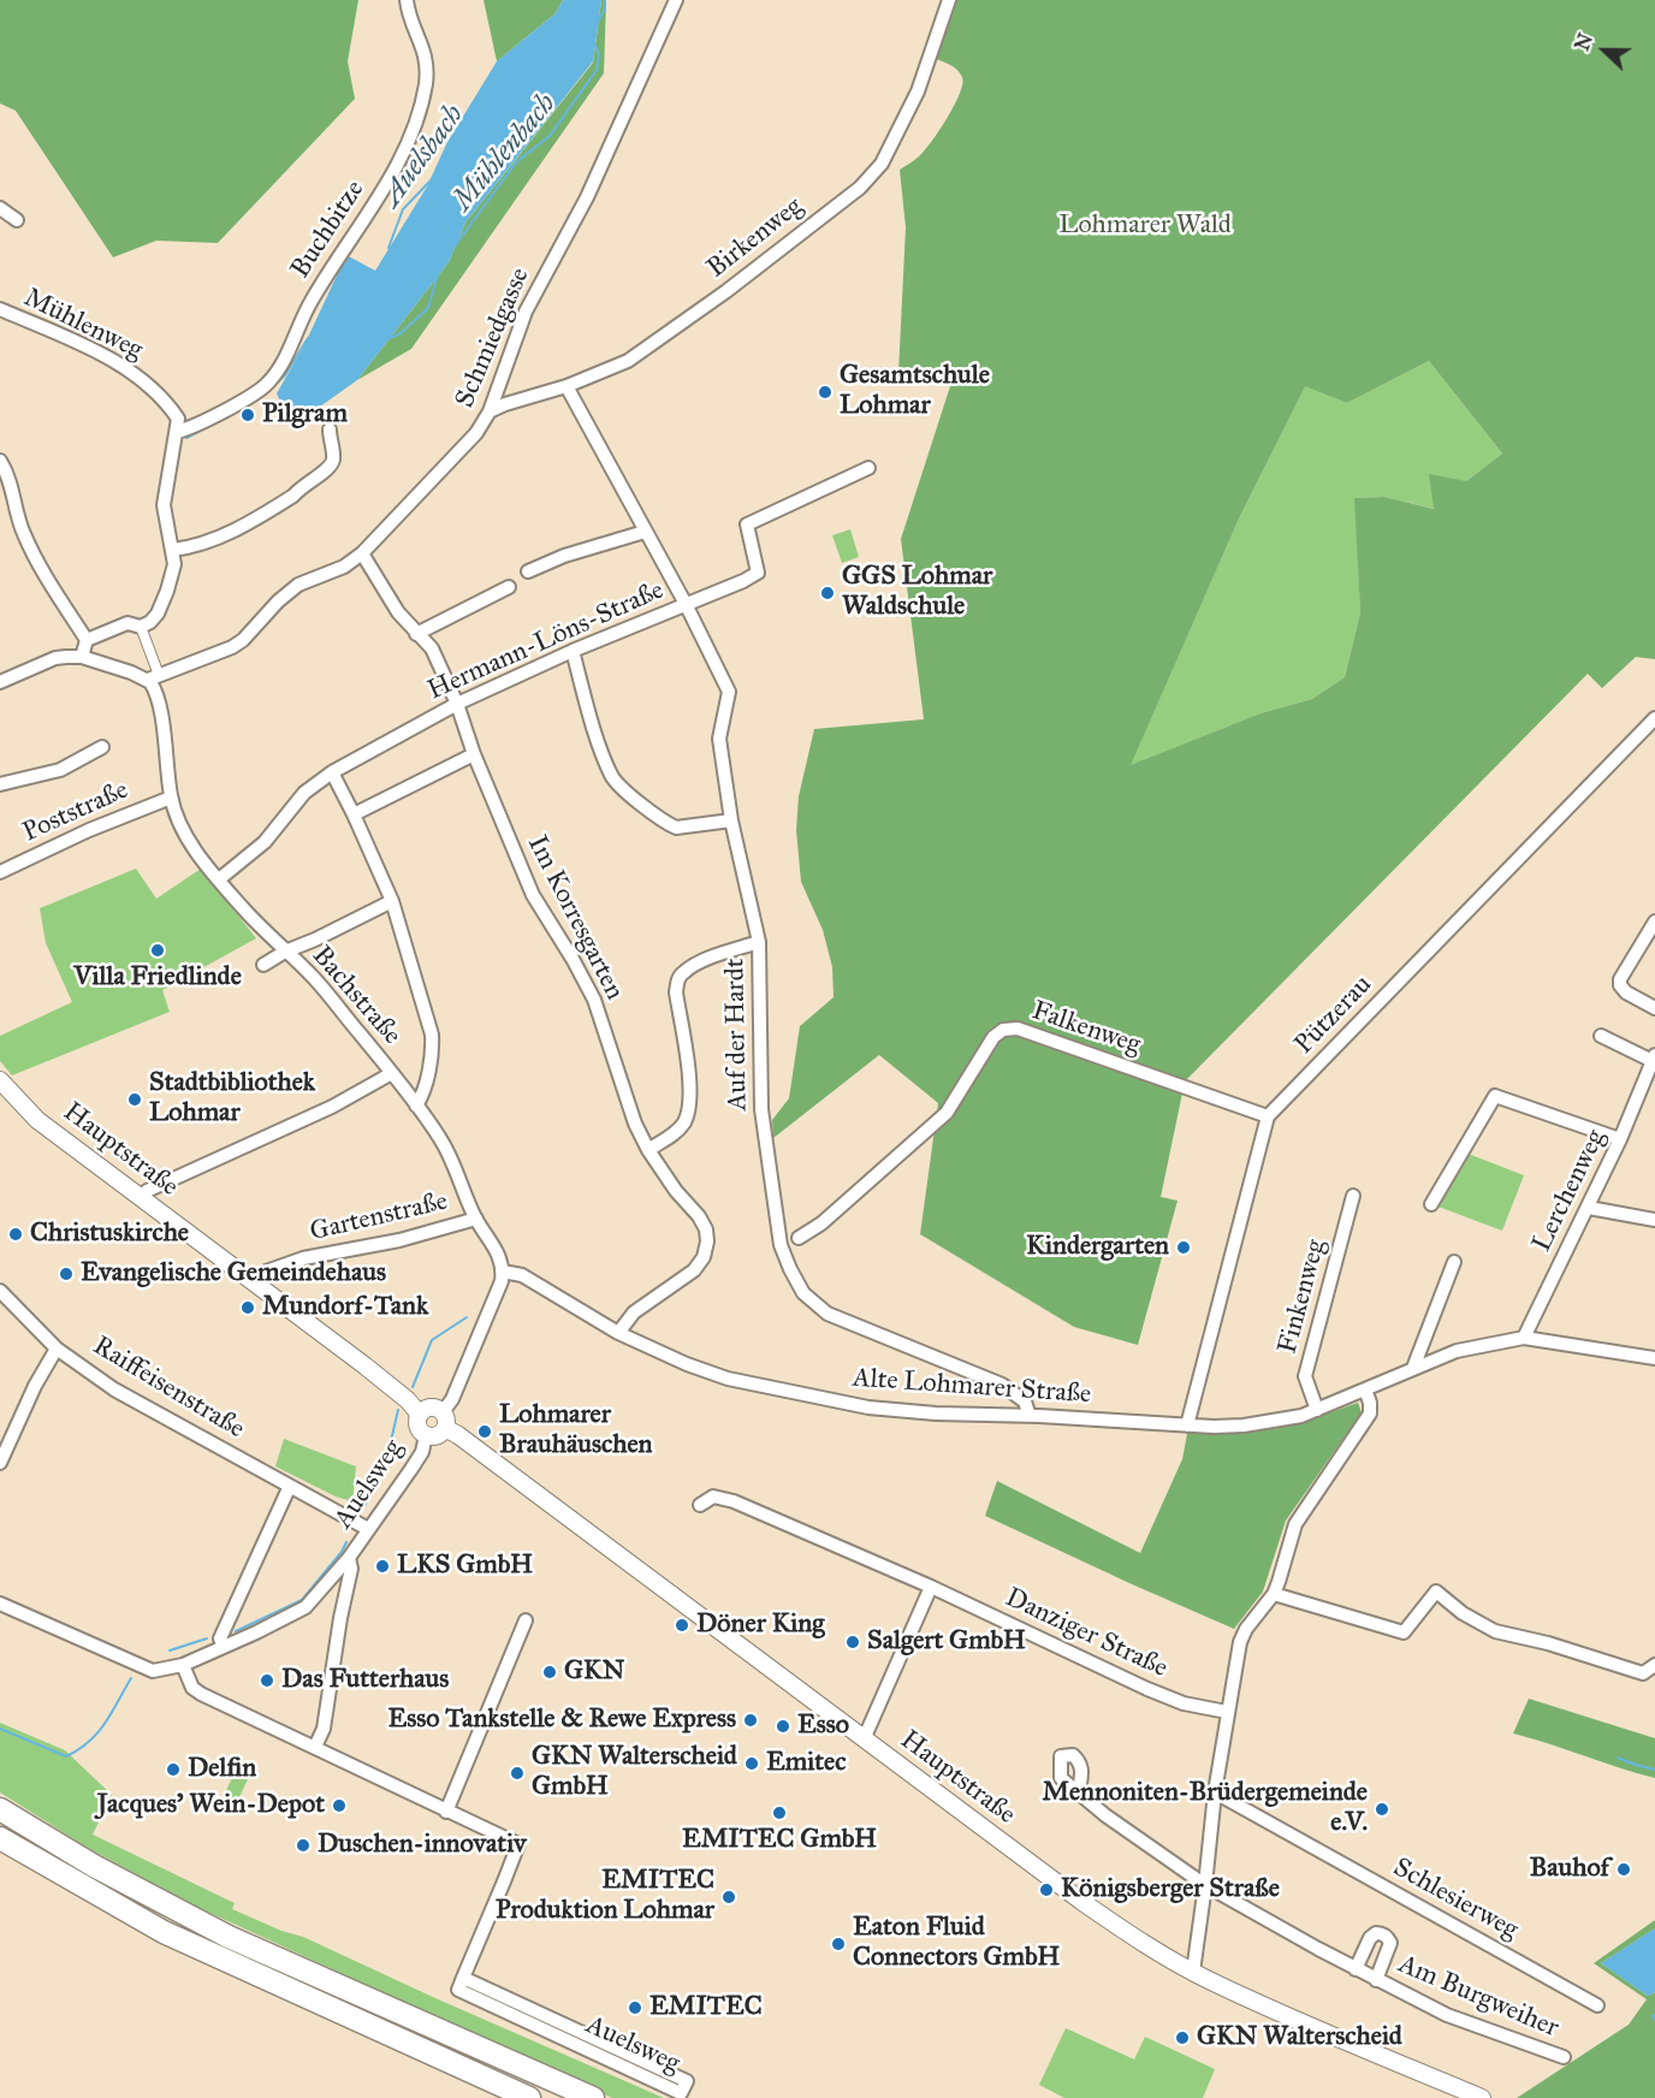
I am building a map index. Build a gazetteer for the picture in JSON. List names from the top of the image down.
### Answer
{
  "streets": {
    "main road": ["Hauptstraße"],
    "street": [
      "Buchbitze",
      "Birkenweg",
      "Mühlenweg",
      "Schmiedgasse",
      "Hermann-Löns-Straße",
      "Poststraße",
      "Im Korresgarten",
      "Bachstraße",
      "Pützerau",
      "Falkenweg",
      "Auf der Hardt",
      "Lerchenweg",
      "Gartenstraße",
      "Finkenweg",
      "Alte Lohmarer Straße",
      "Raiffeisenstraße",
      "Auelsweg",
      "Danziger Straße",
      "Schlesierweg",
      "Am Burgweiher"
    ]
  },
  "crossings": [
    ["Buchbitze", "Mühlenweg"],
    ["Birkenweg", "Schmiedgasse"],
    ["Birkenweg", "Auf der Hardt"],
    ["Schmiedgasse", "Im Korresgarten"],
    ["Schmiedgasse", "Bachstraße"],
    ["Hermann-Löns-Straße", "Im Korresgarten"],
    ["Hermann-Löns-Straße", "Bachstraße"],
    ["Hermann-Löns-Straße", "Auf der Hardt"],
    ["Poststraße", "Bachstraße"],
    ["Im Korresgarten", "Alte Lohmarer Straße"],
    ["Bachstraße", "Gartenstraße"],
    ["Bachstraße", "Alte Lohmarer Straße"],
    ["Pützerau", "Falkenweg"],
    ["Pützerau", "Alte Lohmarer Straße"],
    ["Auf der Hardt", "Alte Lohmarer Straße"],
    ["Hauptstraße", "Gartenstraße"],
    ["Hauptstraße", "Auelsweg"],
    ["Lerchenweg", "Alte Lohmarer Straße"],
    ["Finkenweg", "Alte Lohmarer Straße"],
    ["Raiffeisenstraße", "Auelsweg"]
  ],
  "water": ["Mühlenbach", "Auelsbach"],
  "parks": ["Lohmarer Wald"],
  "places": [
    "Gesamtschule Lohmar",
    "Pilgram",
    "GGS Lohmar Waldschule",
    "Villa Friedlinde",
    "Stadtbibliothek Lohmar",
    "Christuskirche",
    "Kindergarten",
    "Evangelische Gemeindehaus",
    "Mundorf-Tank",
    "Lohmarer Brauhäuschen",
    "LKS GmbH",
    "Döner King",
    "Salgert GmbH",
    "GKN",
    "Das Futterhaus",
    "Esso Tankstelle & Rewe Express",
    "Esso",
    "Emitec",
    "Delfin",
    "GKN Walterscheid GmbH",
    "Jacques’ Wein-Depot",
    "Mennoniten-Brüdergemeinde e.V.",
    "EMITEC GmbH",
    "Duschen-innovativ",
    "Bauhof",
    "Königsberger Straße",
    "EMITEC Produktion Lohmar",
    "Eaton Fluid Connectors GmbH",
    "EMITEC",
    "GKN Walterscheid"
  ],
  "north": "left"
}
